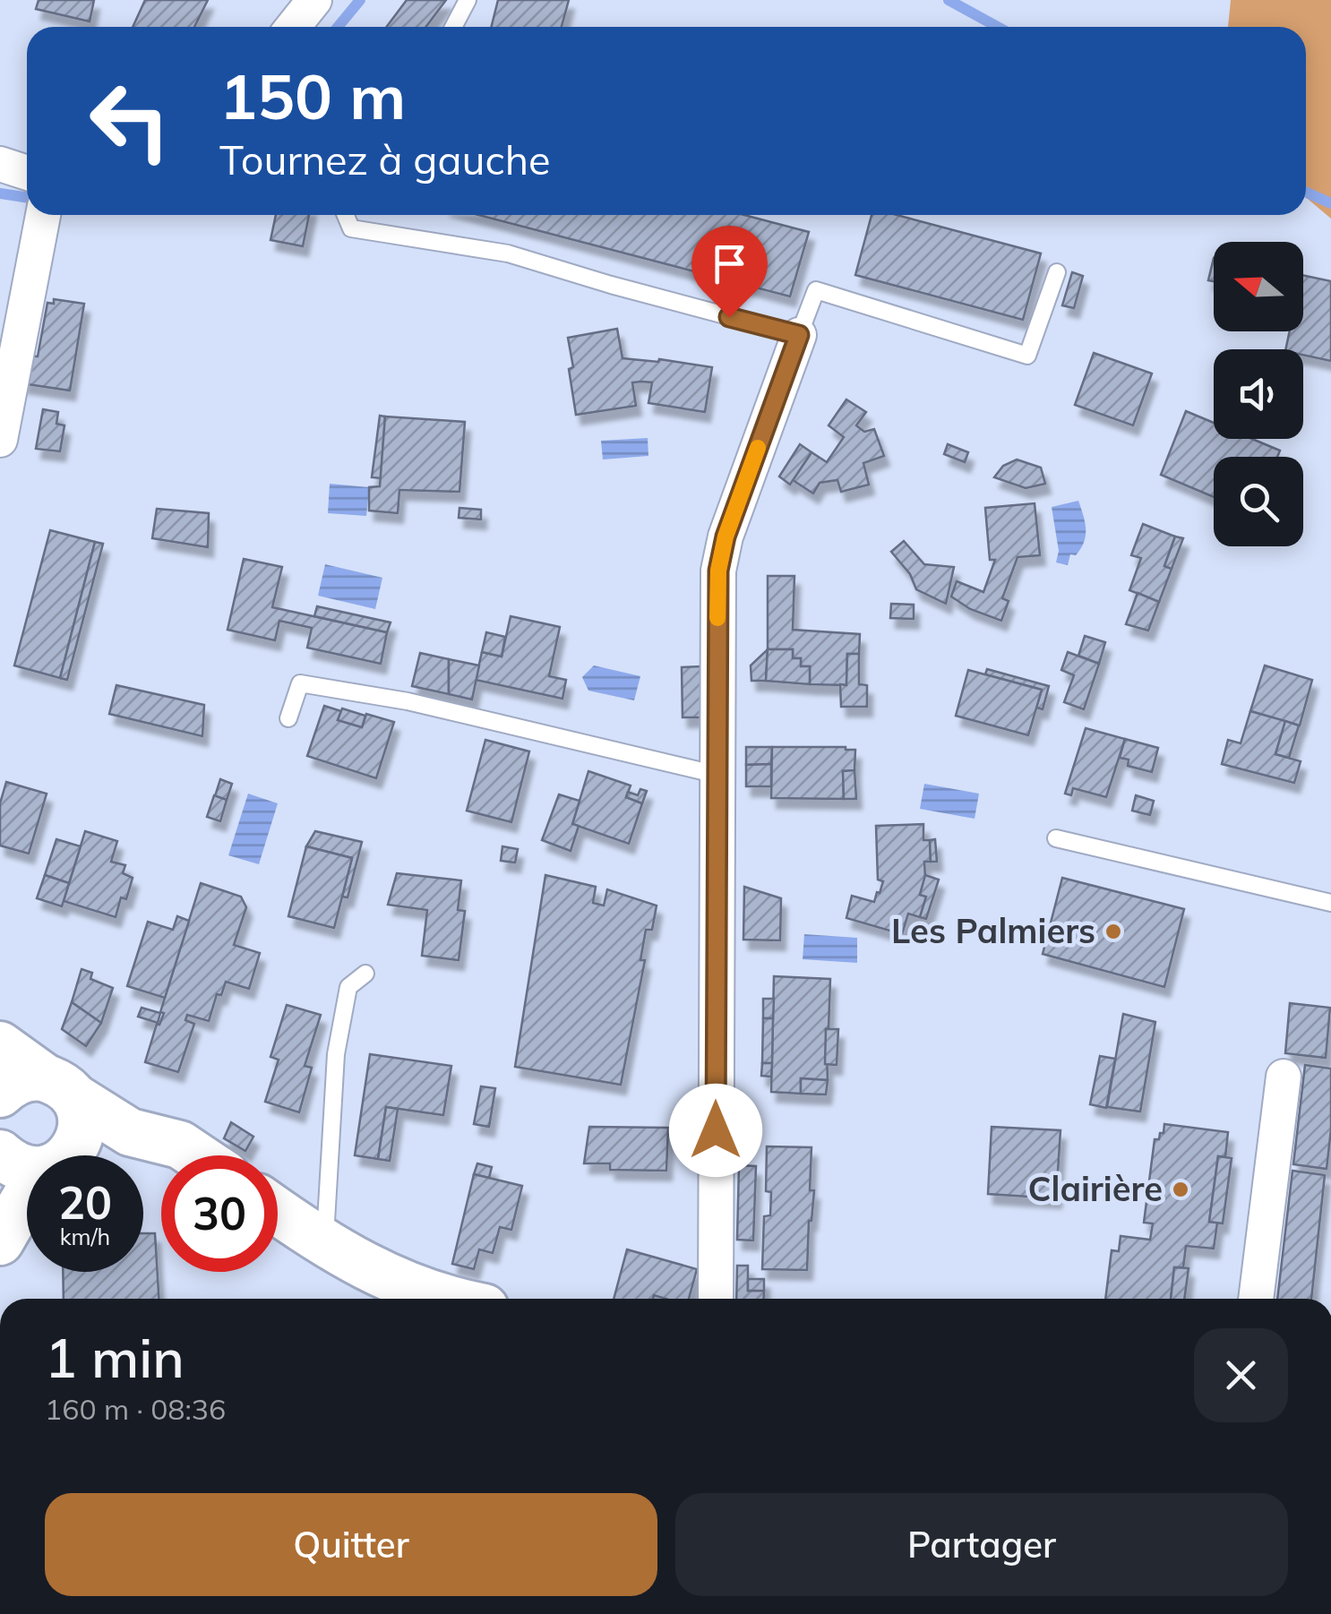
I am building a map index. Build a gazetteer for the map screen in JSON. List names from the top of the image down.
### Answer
{
  "places": ["Les Palmiers", "Clairière"],
  "north": "left",
  "page": {
    "turn": ["150 m", "Tournez à gauche"],
    "speed": "20 km/h",
    "limit": "30",
    "heading": ["1 min", "160 m · 08:36"],
    "buttons": ["Quitter", "Partager"]
  }
}
